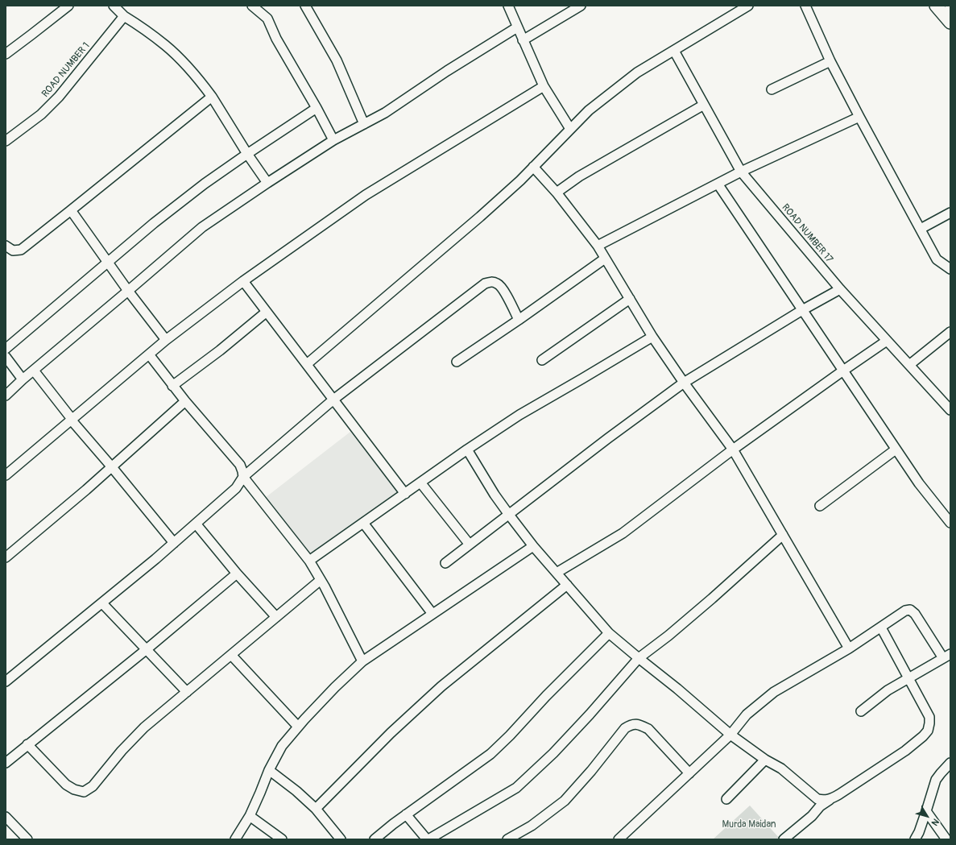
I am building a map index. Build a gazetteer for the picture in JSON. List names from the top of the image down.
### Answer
{
  "streets": {
    "street": ["ROAD NUMBER 1", "ROAD NUMBER 17"]
  },
  "parks": ["Murda Maidan"],
  "north": "bottom right"
}
